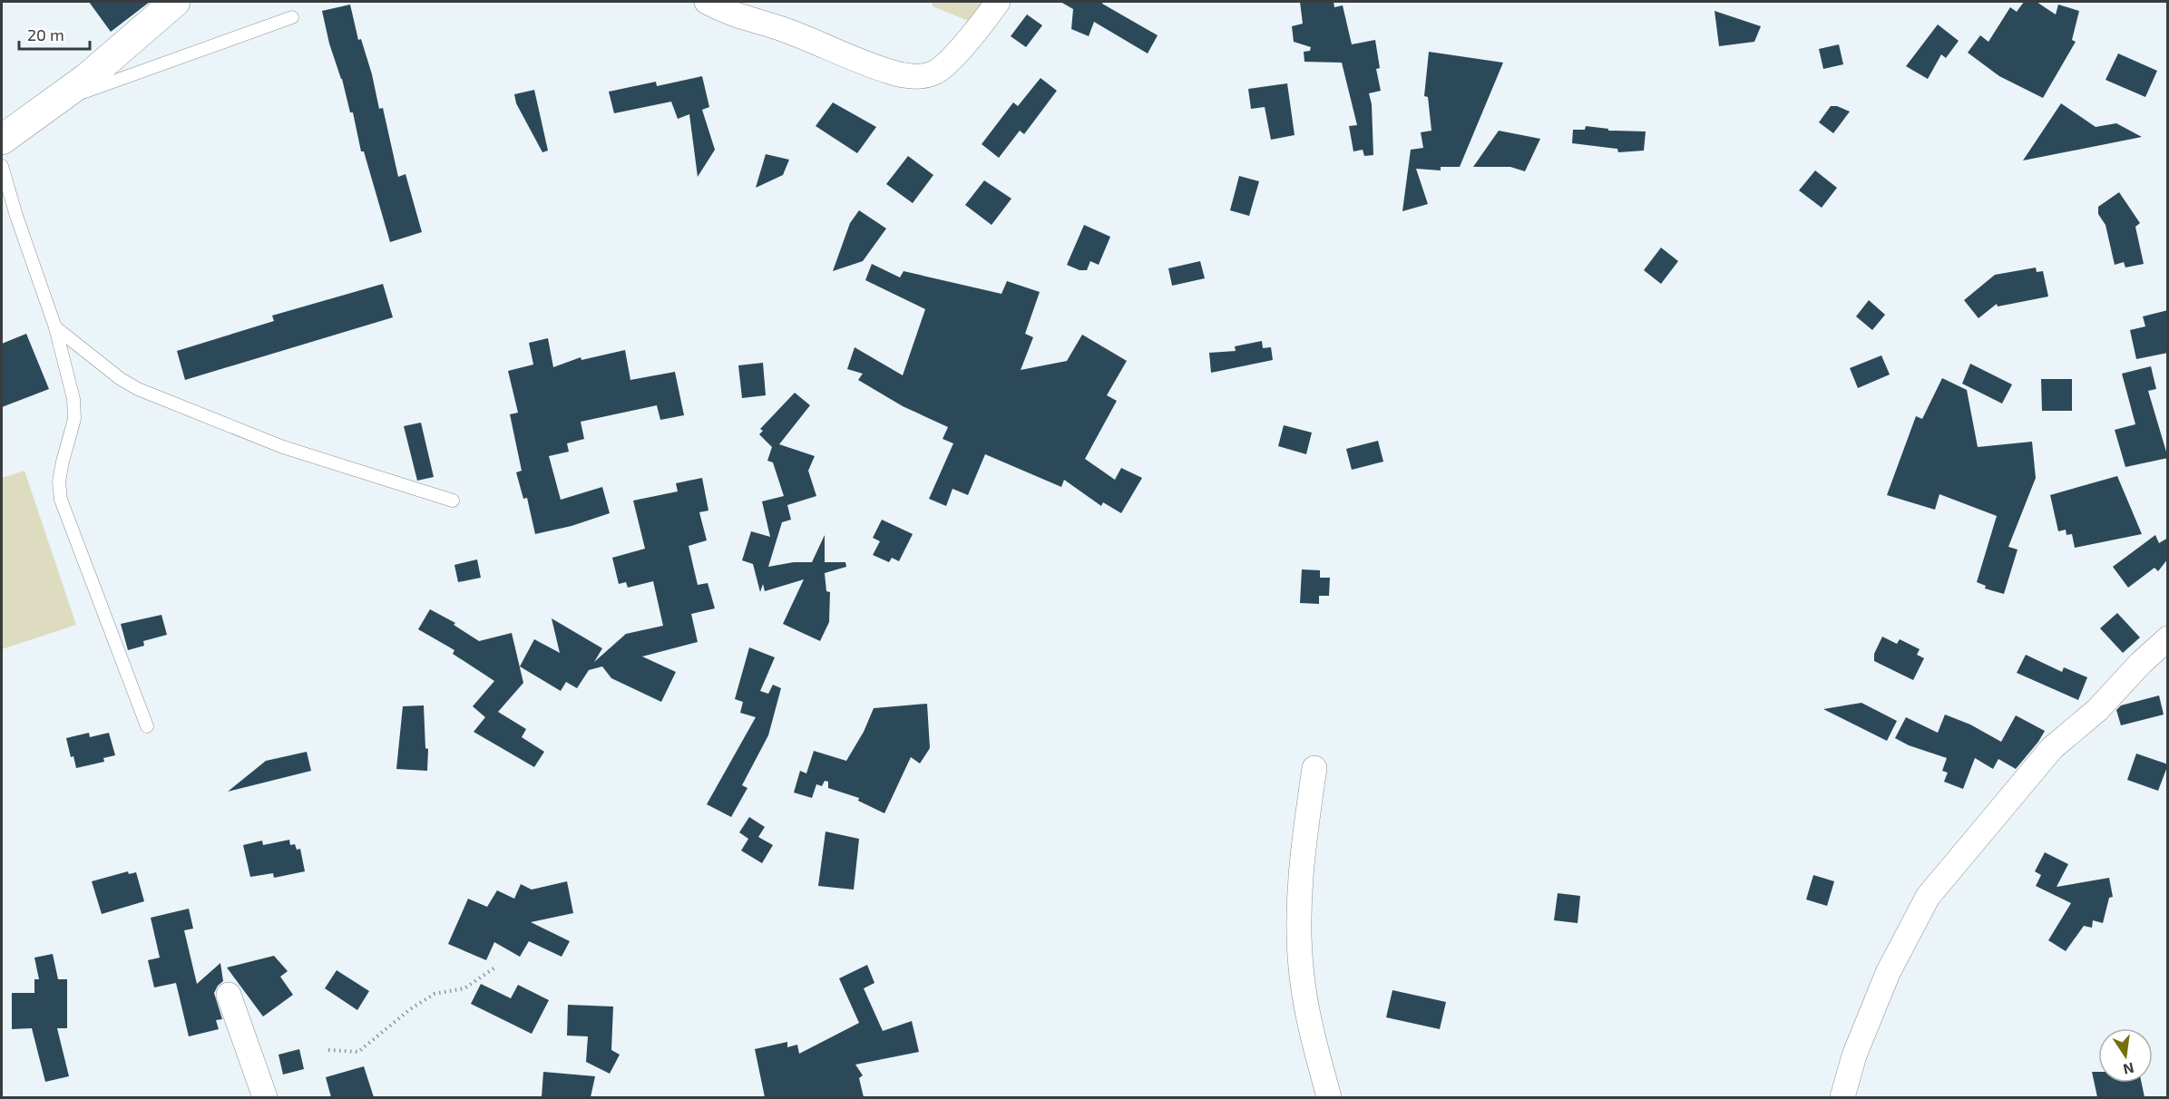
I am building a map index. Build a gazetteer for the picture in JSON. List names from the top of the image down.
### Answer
{
  "scale_bar": "20 m",
  "north": "bottom"
}
